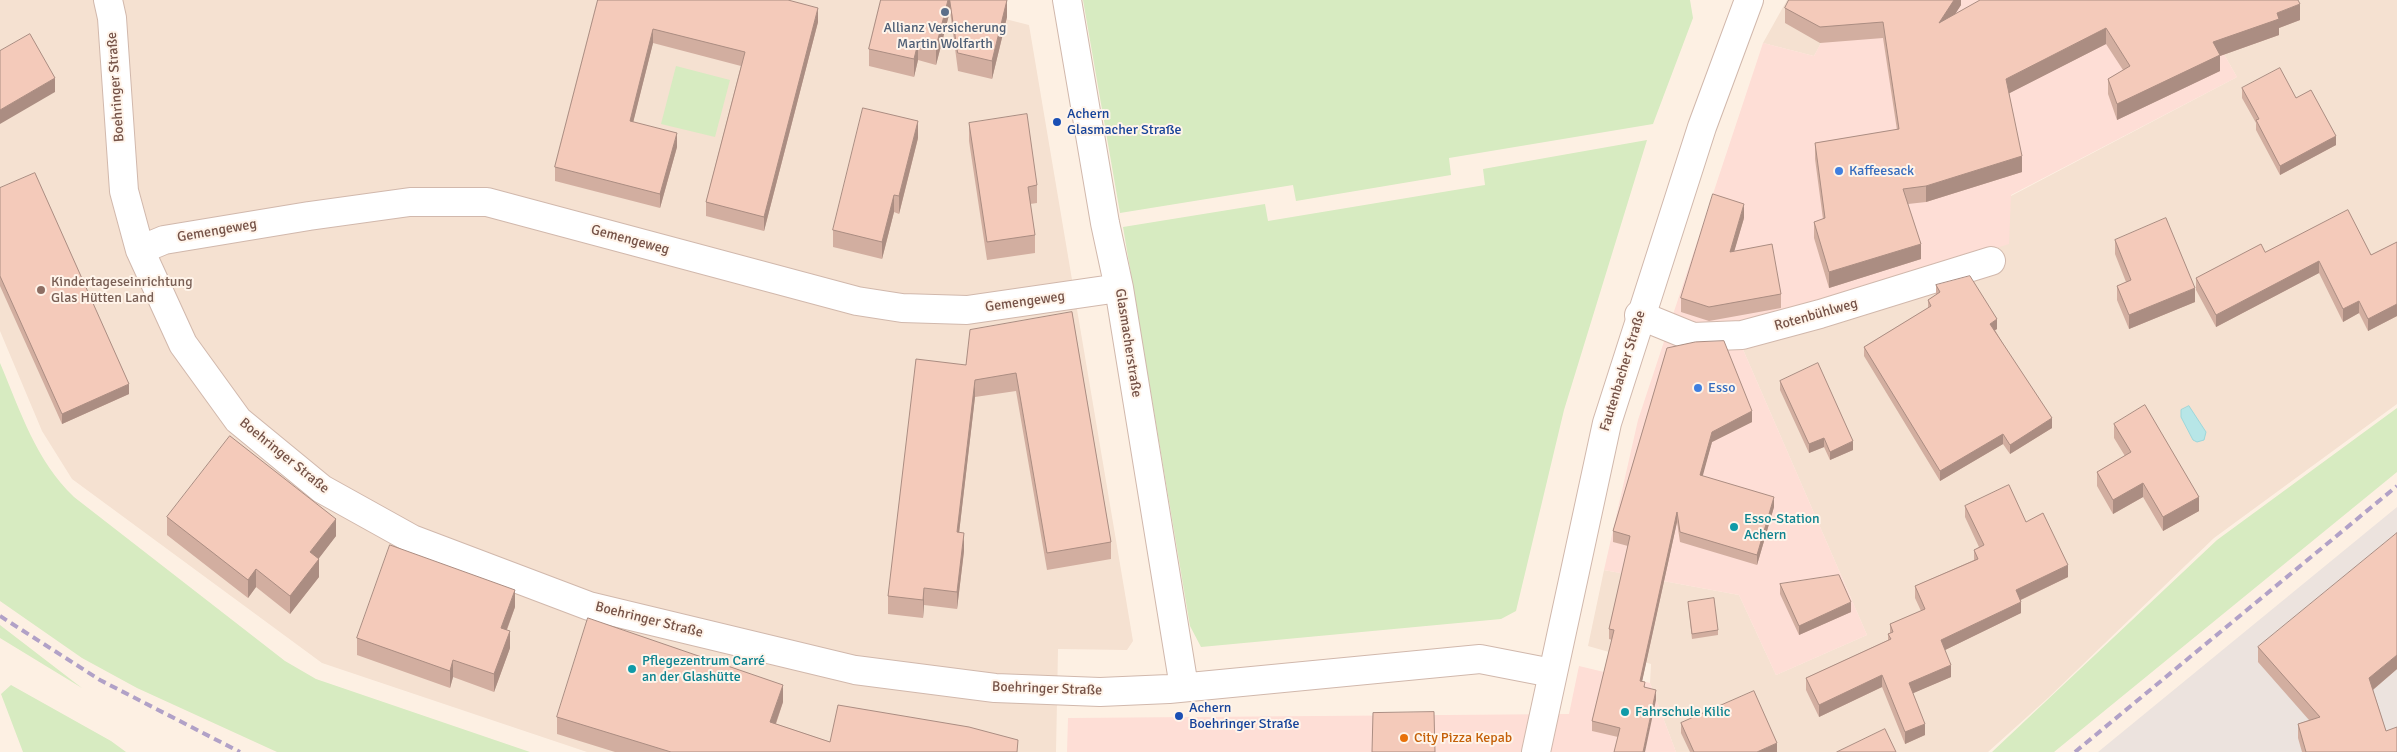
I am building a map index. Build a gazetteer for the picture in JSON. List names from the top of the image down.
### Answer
{
  "streets": {
    "street": [
      "Boehringer Straße",
      "Gemengeweg",
      "Rotenbühlweg",
      "Glasmacherstraße",
      "Fautenbacher Straße"
    ]
  },
  "crossings": [
    ["Boehringer Straße", "Gemengeweg"],
    ["Boehringer Straße", "Glasmacherstraße"],
    ["Boehringer Straße", "Fautenbacher Straße"],
    ["Gemengeweg", "Glasmacherstraße"],
    ["Rotenbühlweg", "Fautenbacher Straße"]
  ],
  "places": [
    "Allianz Versicherung Martin Wolfarth",
    "Achern Glasmacher Straße",
    "Kaffeesack",
    "Kindertageseinrichtung Glas Hütten Land",
    "Esso",
    "Esso-Station Achern",
    "Pflegezentrum Carré an der Glashütte",
    "Fahrschule Kilic",
    "Achern Boehringer Straße",
    "City Pizza Kepab"
  ]
}
